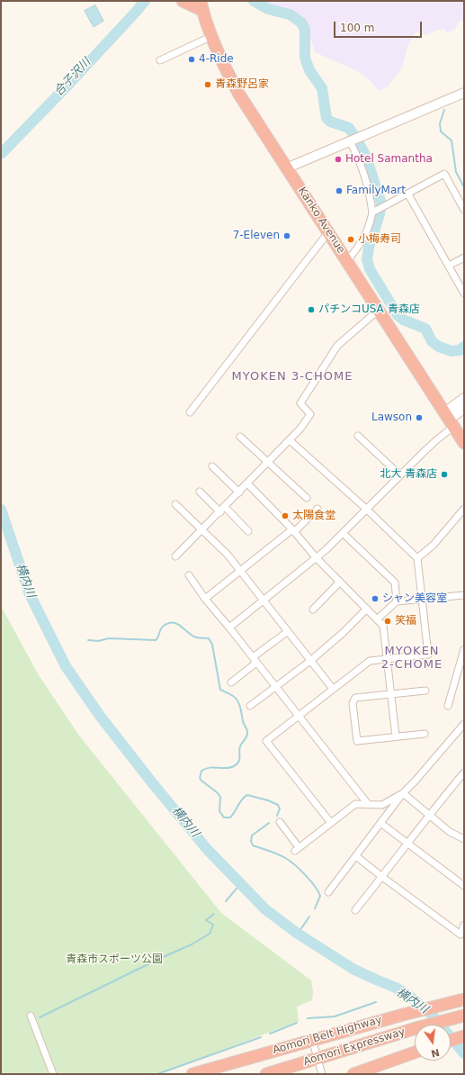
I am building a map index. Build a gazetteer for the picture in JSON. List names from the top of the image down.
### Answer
{
  "streets": {
    "highway": ["Kanko Avenue", "Aomori Belt Highway", "Aomori Expressway"]
  },
  "districts": ["MYOKEN 3-CHOME", "MYOKEN 2-CHOME"],
  "water": ["合子沢川", "横内川"],
  "parks": ["青森市スポーツ公園"],
  "places": [
    "4-Ride",
    "青森野呂家",
    "Hotel Samantha",
    "FamilyMart",
    "7-Eleven",
    "小梅寿司",
    "パチンコUSA 青森店",
    "Lawson",
    "北大 青森店",
    "太陽食堂",
    "シャン美容室",
    "笑福"
  ],
  "scale_bar": "100 m",
  "north": "bottom"
}
